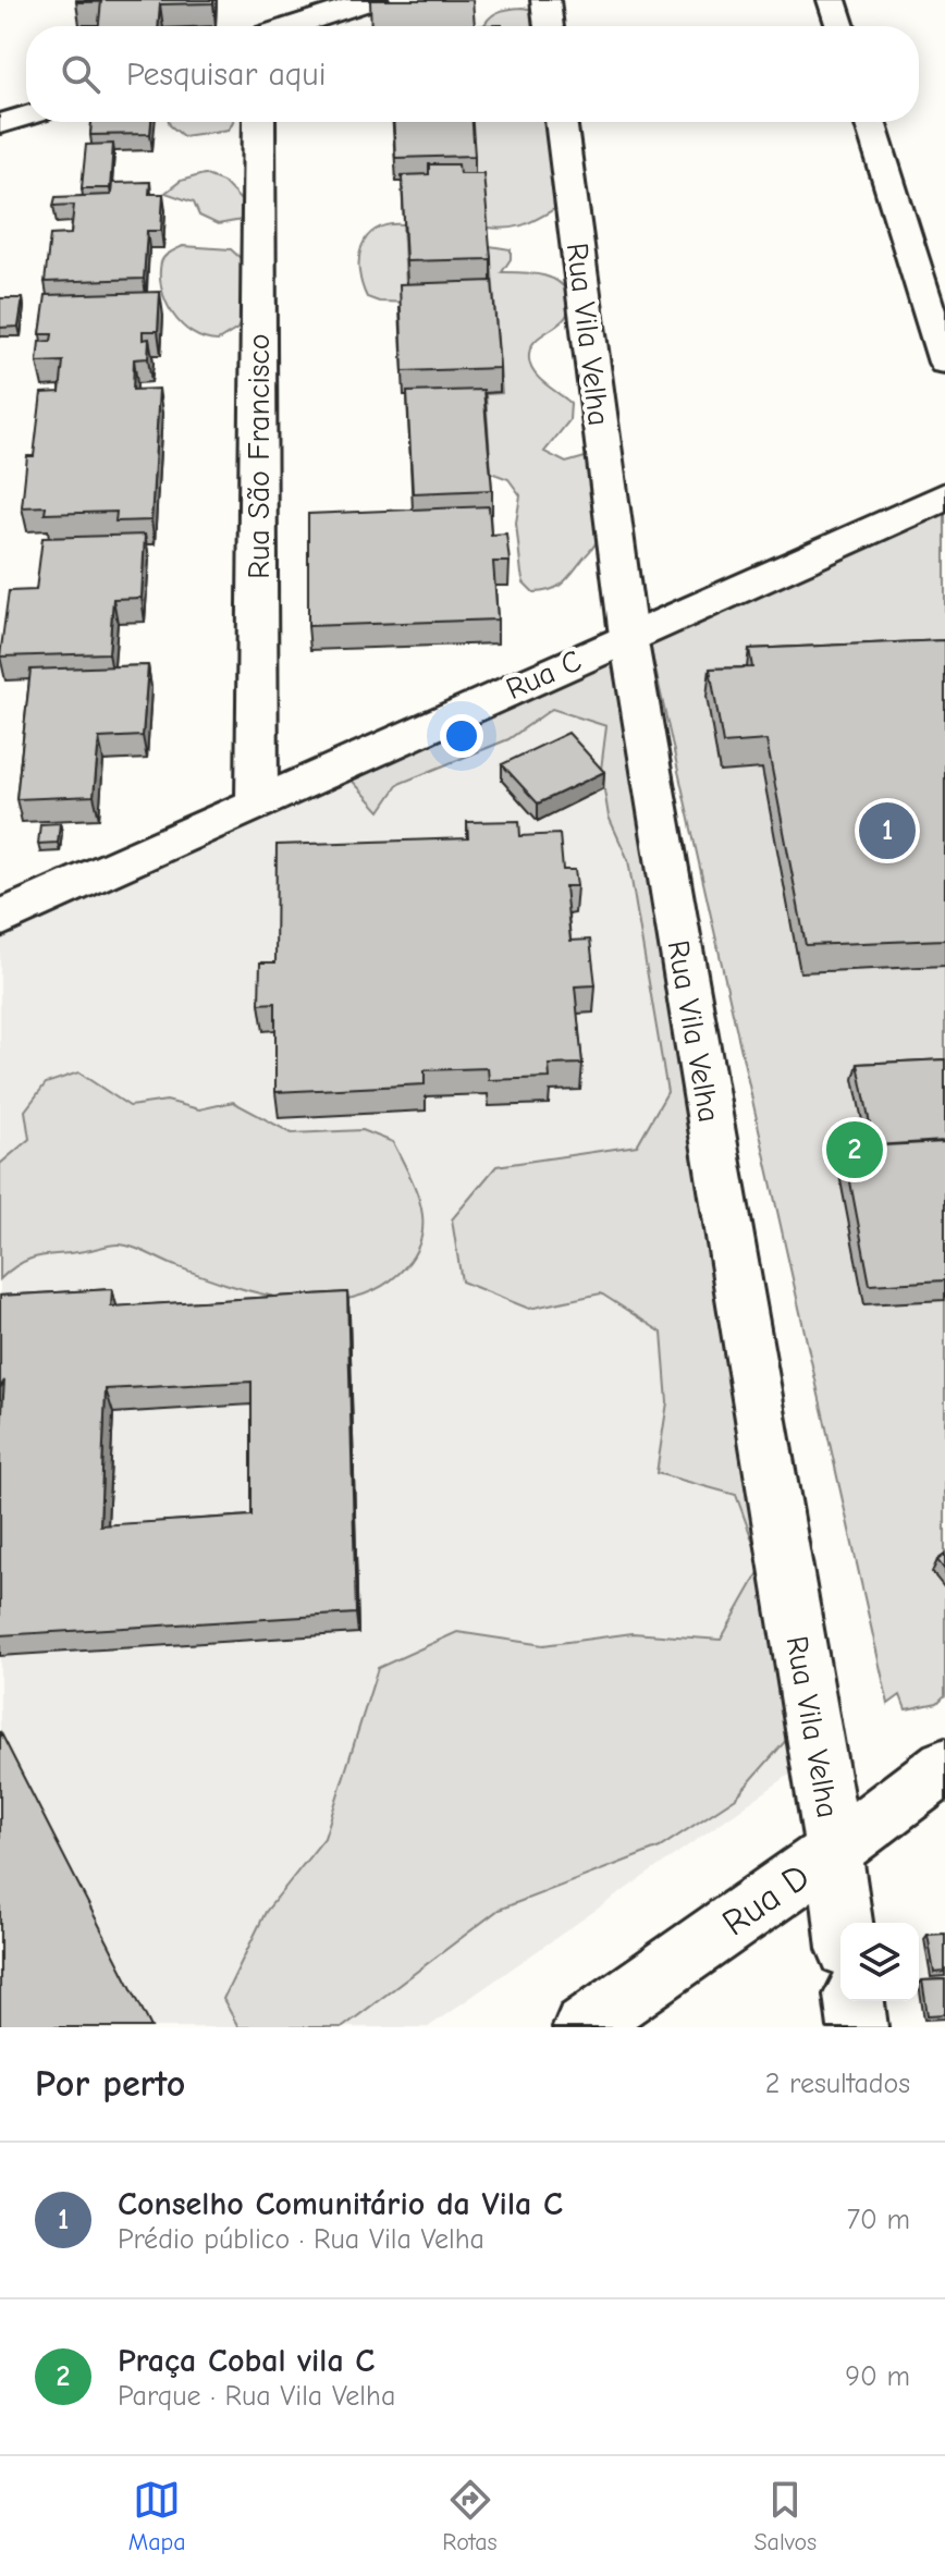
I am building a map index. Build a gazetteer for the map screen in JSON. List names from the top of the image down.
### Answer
{
  "streets": {
    "street": [
      "Rua Vila Velha",
      "Rua São Francisco",
      "Rua C",
      "Rua D"
    ]
  },
  "crossings": [
    ["Rua Vila Velha", "Rua C"],
    ["Rua Vila Velha", "Rua D"],
    ["Rua São Francisco", "Rua C"]
  ],
  "page": {
    "search": "Pesquisar aqui",
    "pins": ["1", "2"],
    "heading": ["Por perto", "2 resultados"],
    "list": [
      {
        "mark": "1",
        "name": "Conselho Comunitário da Vila C",
        "note": "Prédio público · Rua Vila Velha",
        "value": "70 m"
      },
      {
        "mark": "2",
        "name": "Praça Cobal vila C",
        "note": "Parque · Rua Vila Velha",
        "value": "90 m"
      }
    ],
    "nav": ["Mapa", "Rotas", "Salvos"]
  }
}
